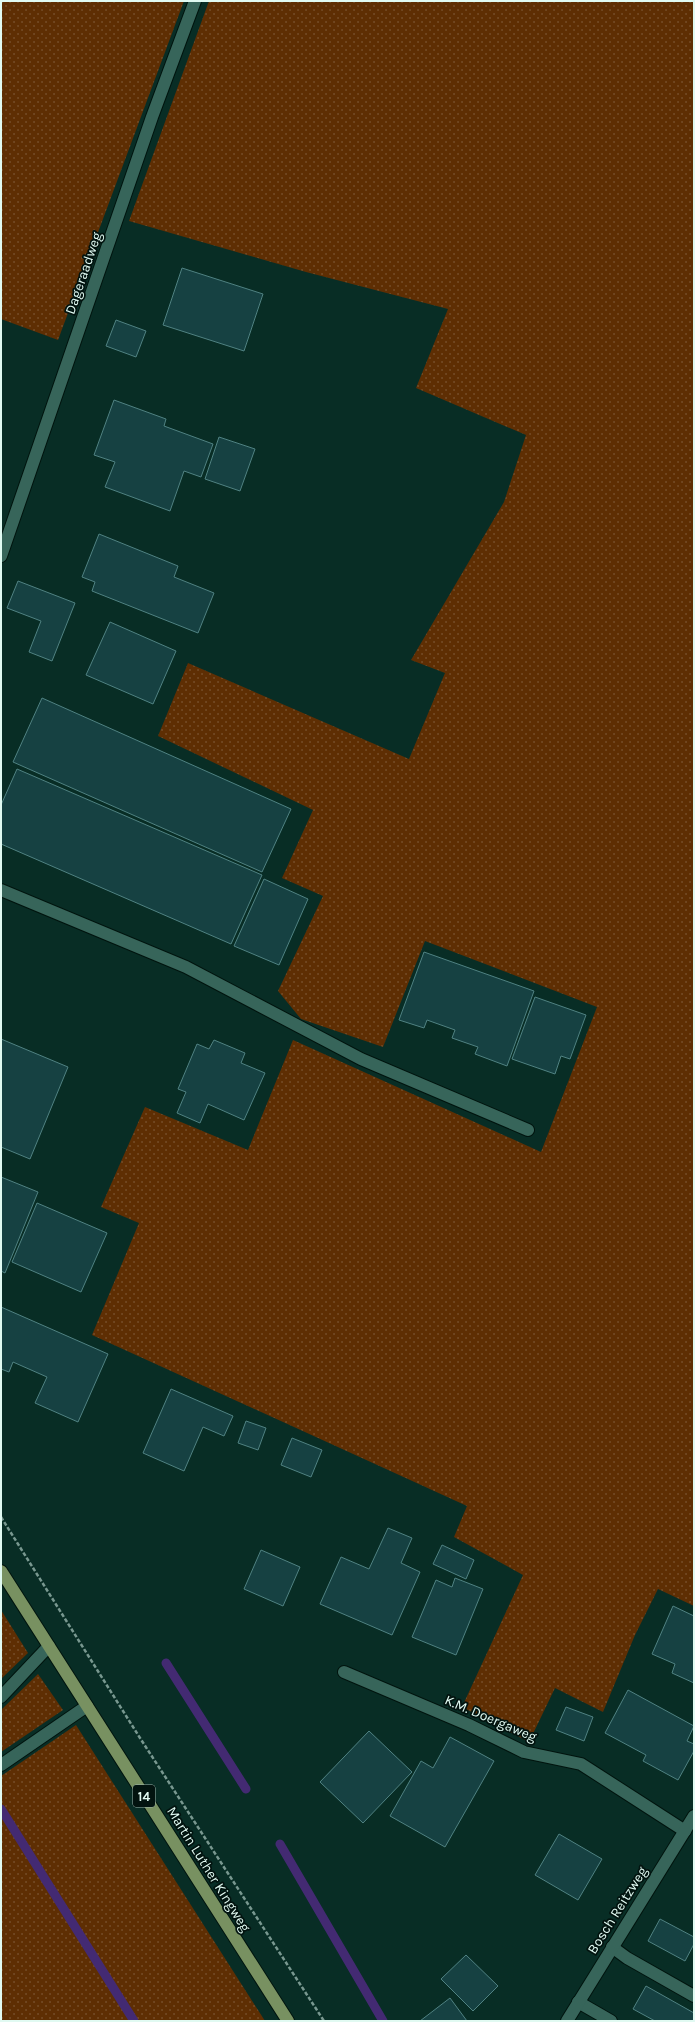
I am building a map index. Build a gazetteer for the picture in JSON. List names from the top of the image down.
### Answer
{
  "streets": {
    "main road": ["14", "Martin Luther Kingweg"],
    "street": ["Dageraadweg", "K.M. Doergaweg", "Bosch Reitzweg"]
  },
  "crossings": [
    ["K.M. Doergaweg", "Bosch Reitzweg"]
  ]
}
